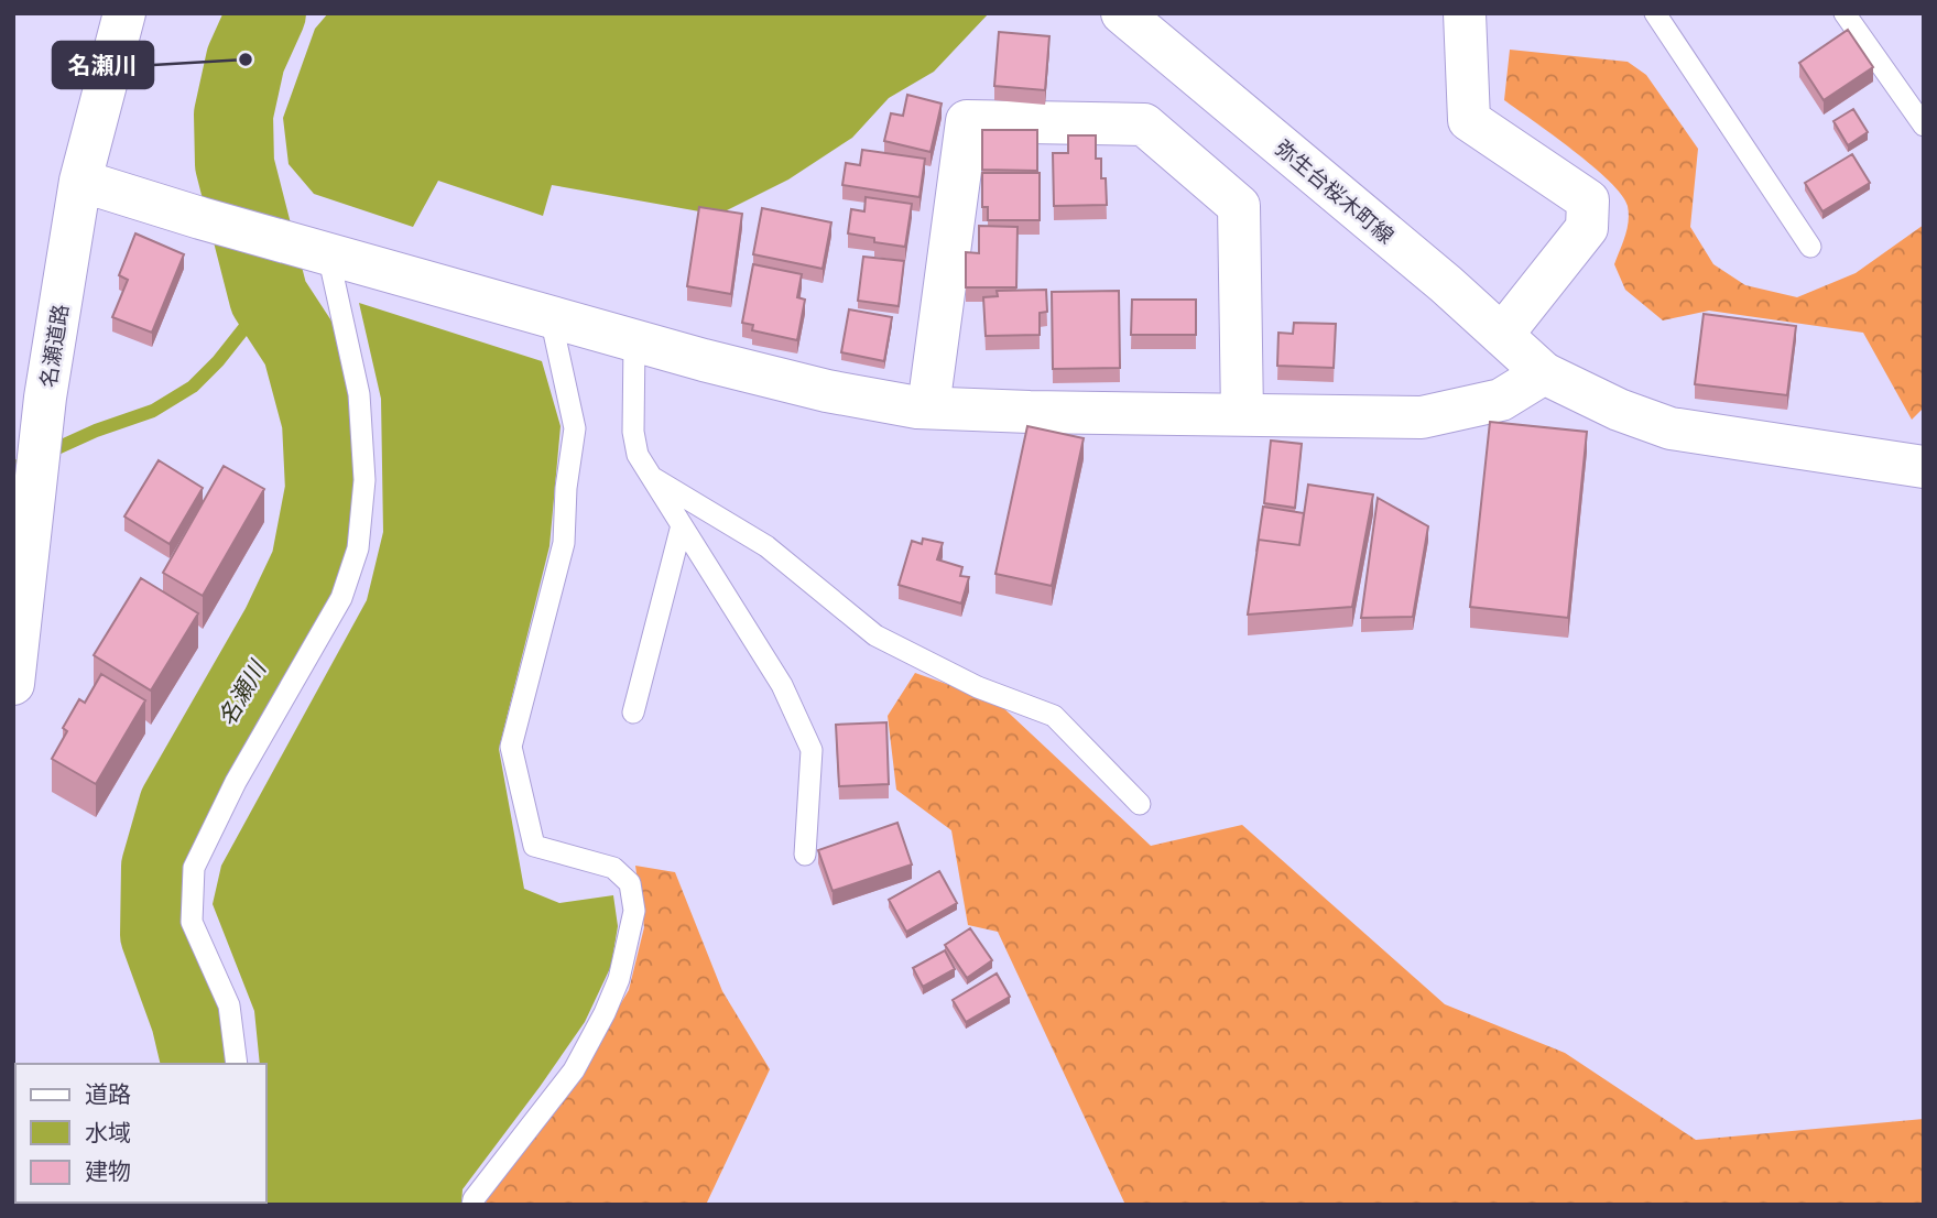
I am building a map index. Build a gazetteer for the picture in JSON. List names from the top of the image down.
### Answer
{
  "streets": {
    "street": ["弥生台桜木町線", "名瀬道路"]
  },
  "water": ["名瀬川"],
  "places": ["名瀬川"],
  "legend": ["道路", "水域", "建物"]
}
